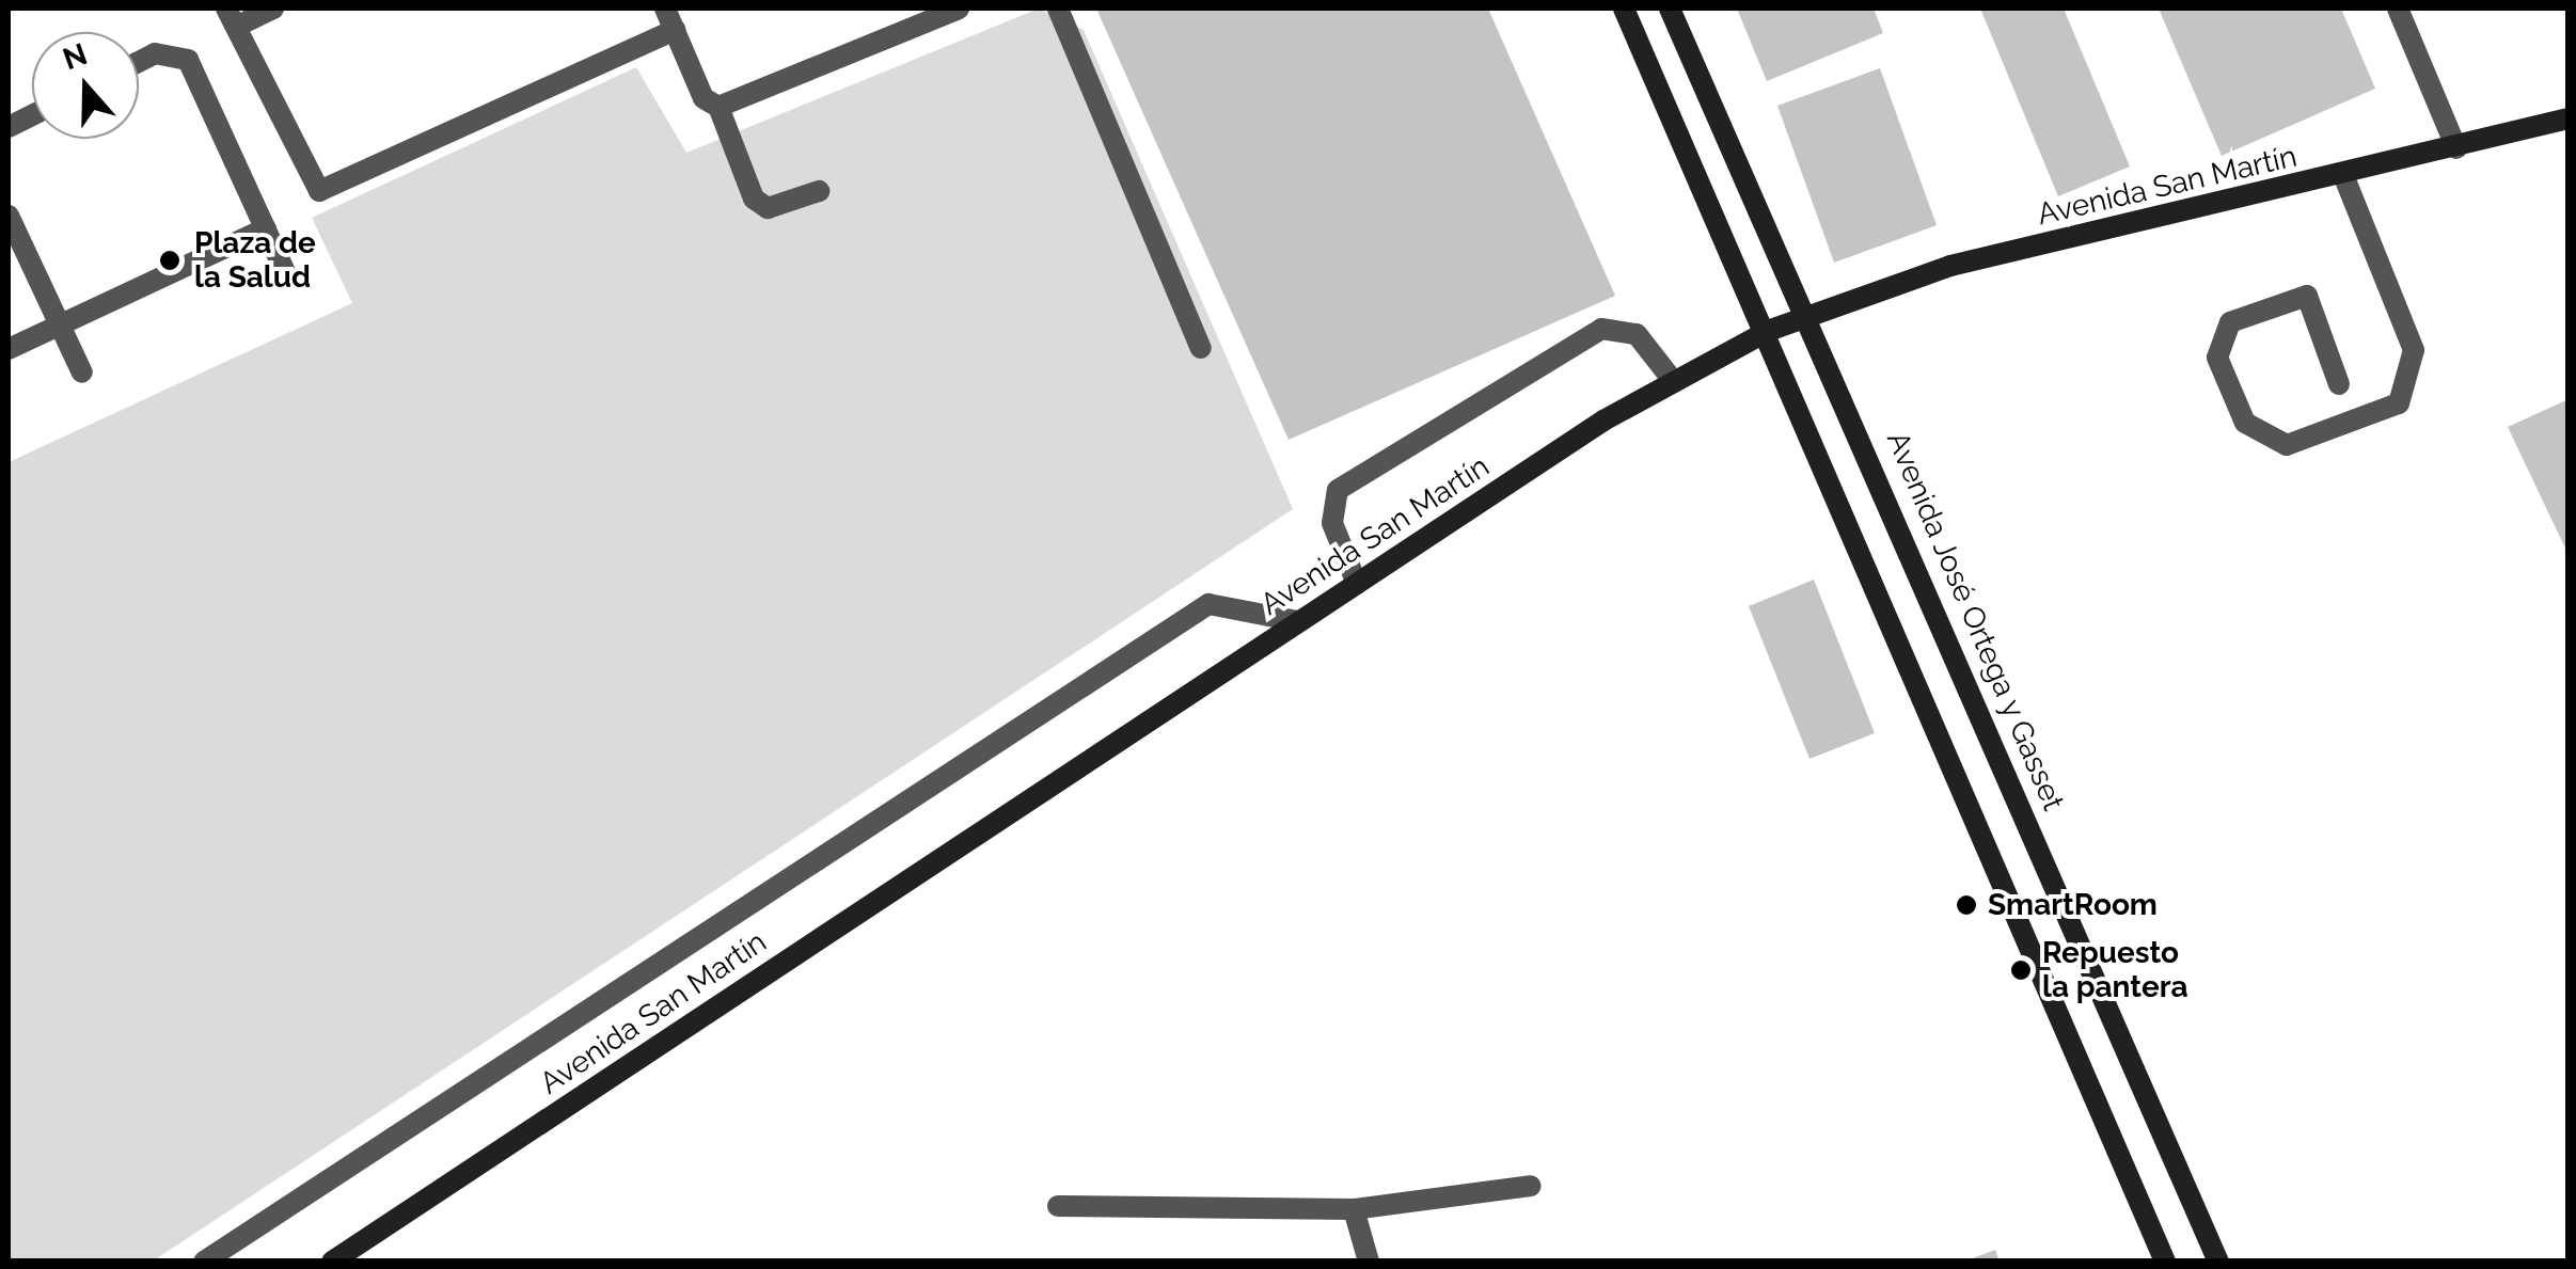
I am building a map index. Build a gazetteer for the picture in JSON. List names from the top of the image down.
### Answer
{
  "streets": {
    "main road": ["Avenida San Martín", "Avenida José Ortega y Gasset"]
  },
  "crossings": [
    ["Avenida San Martín", "Avenida José Ortega y Gasset"]
  ],
  "places": ["Plaza de la Salud", "SmartRoom", "Repuesto la pantera"],
  "north": "top"
}
